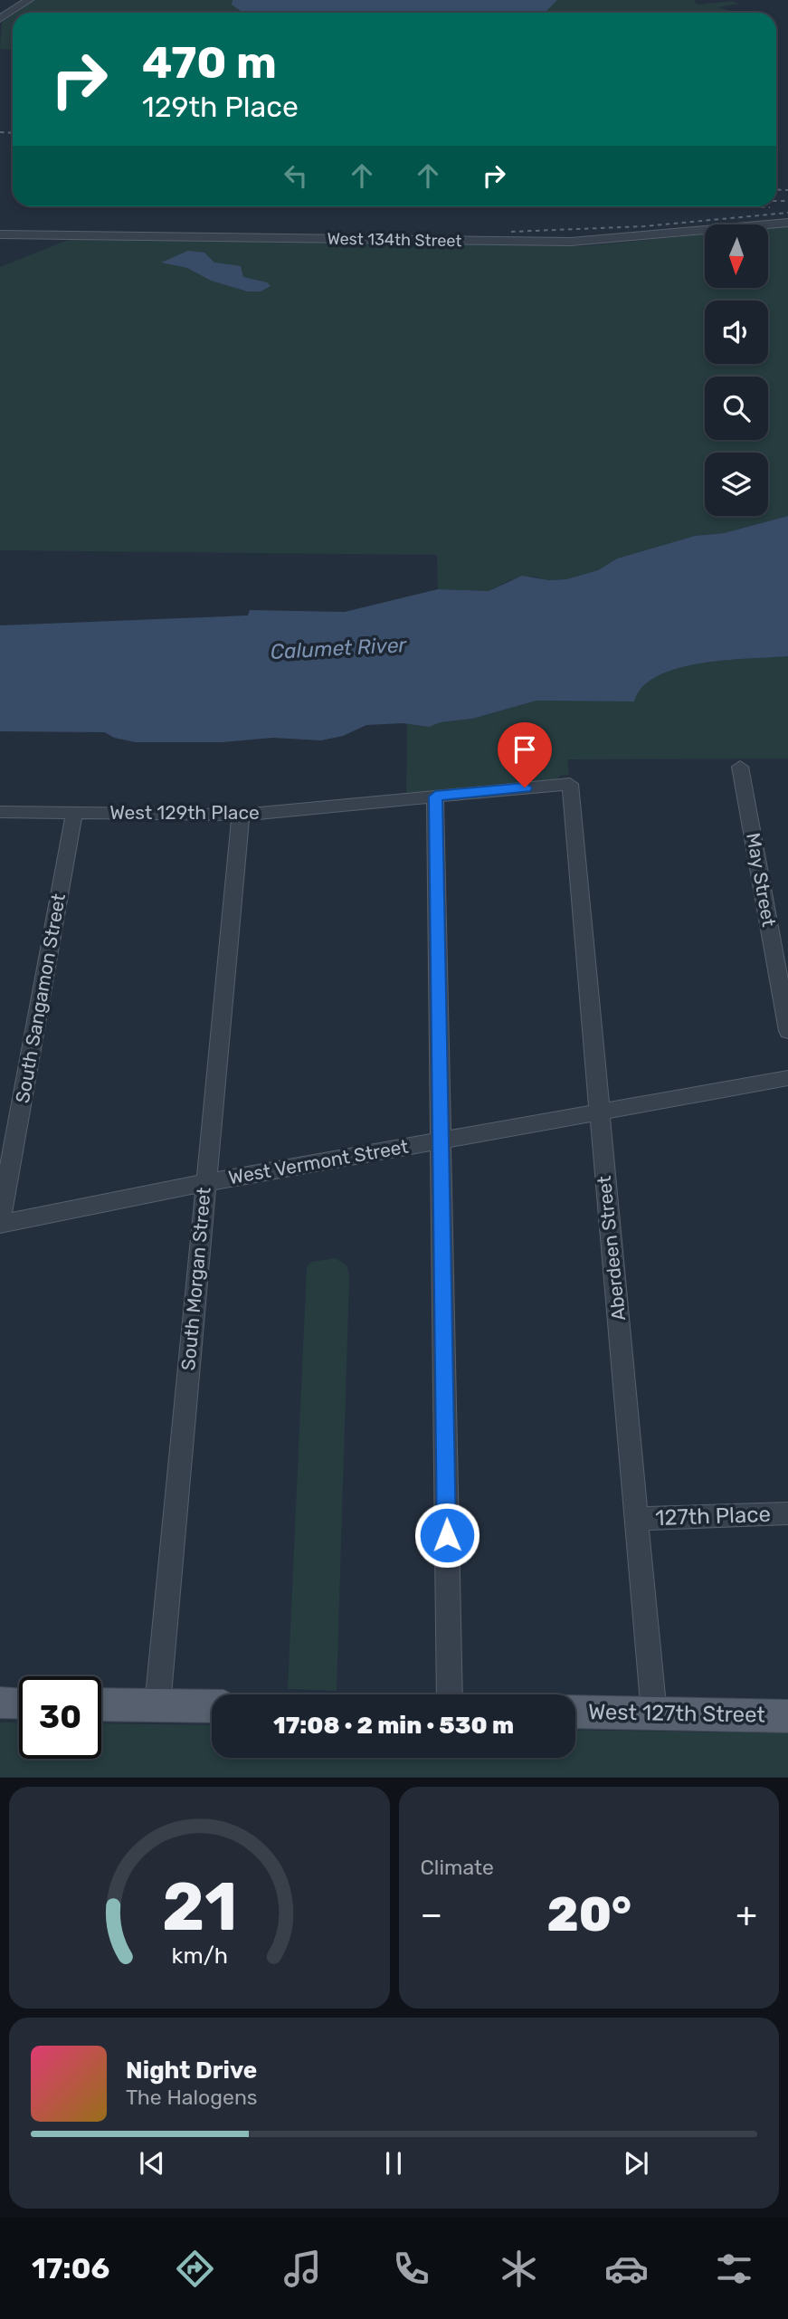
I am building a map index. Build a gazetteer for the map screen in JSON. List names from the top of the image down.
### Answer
{
  "streets": {
    "main road": ["West 127th Street"],
    "street": [
      "West 134th Street",
      "West 129th Place",
      "May Street",
      "South Sangamon Street",
      "West Vermont Street",
      "Aberdeen Street",
      "South Morgan Street",
      "127th Place"
    ]
  },
  "crossings": [
    ["West 129th Place", "South Sangamon Street"],
    ["West 129th Place", "Aberdeen Street"],
    ["West 129th Place", "South Morgan Street"],
    ["South Sangamon Street", "West Vermont Street"],
    ["West Vermont Street", "Aberdeen Street"],
    ["West Vermont Street", "South Morgan Street"],
    ["Aberdeen Street", "127th Place"],
    ["Aberdeen Street", "West 127th Street"]
  ],
  "water": ["Calumet River"],
  "north": "bottom",
  "page": {
    "turn": ["470 m", "129th Place"],
    "limit": "30",
    "trip": "17:08 · 2 min · 530 m",
    "tile": "Climate",
    "heat": ["−", "20°", "+"],
    "song": ["Night Drive", "The Halogens"],
    "tabs": "17:06",
    "gauge": ["21", "km/h"]
  }
}
